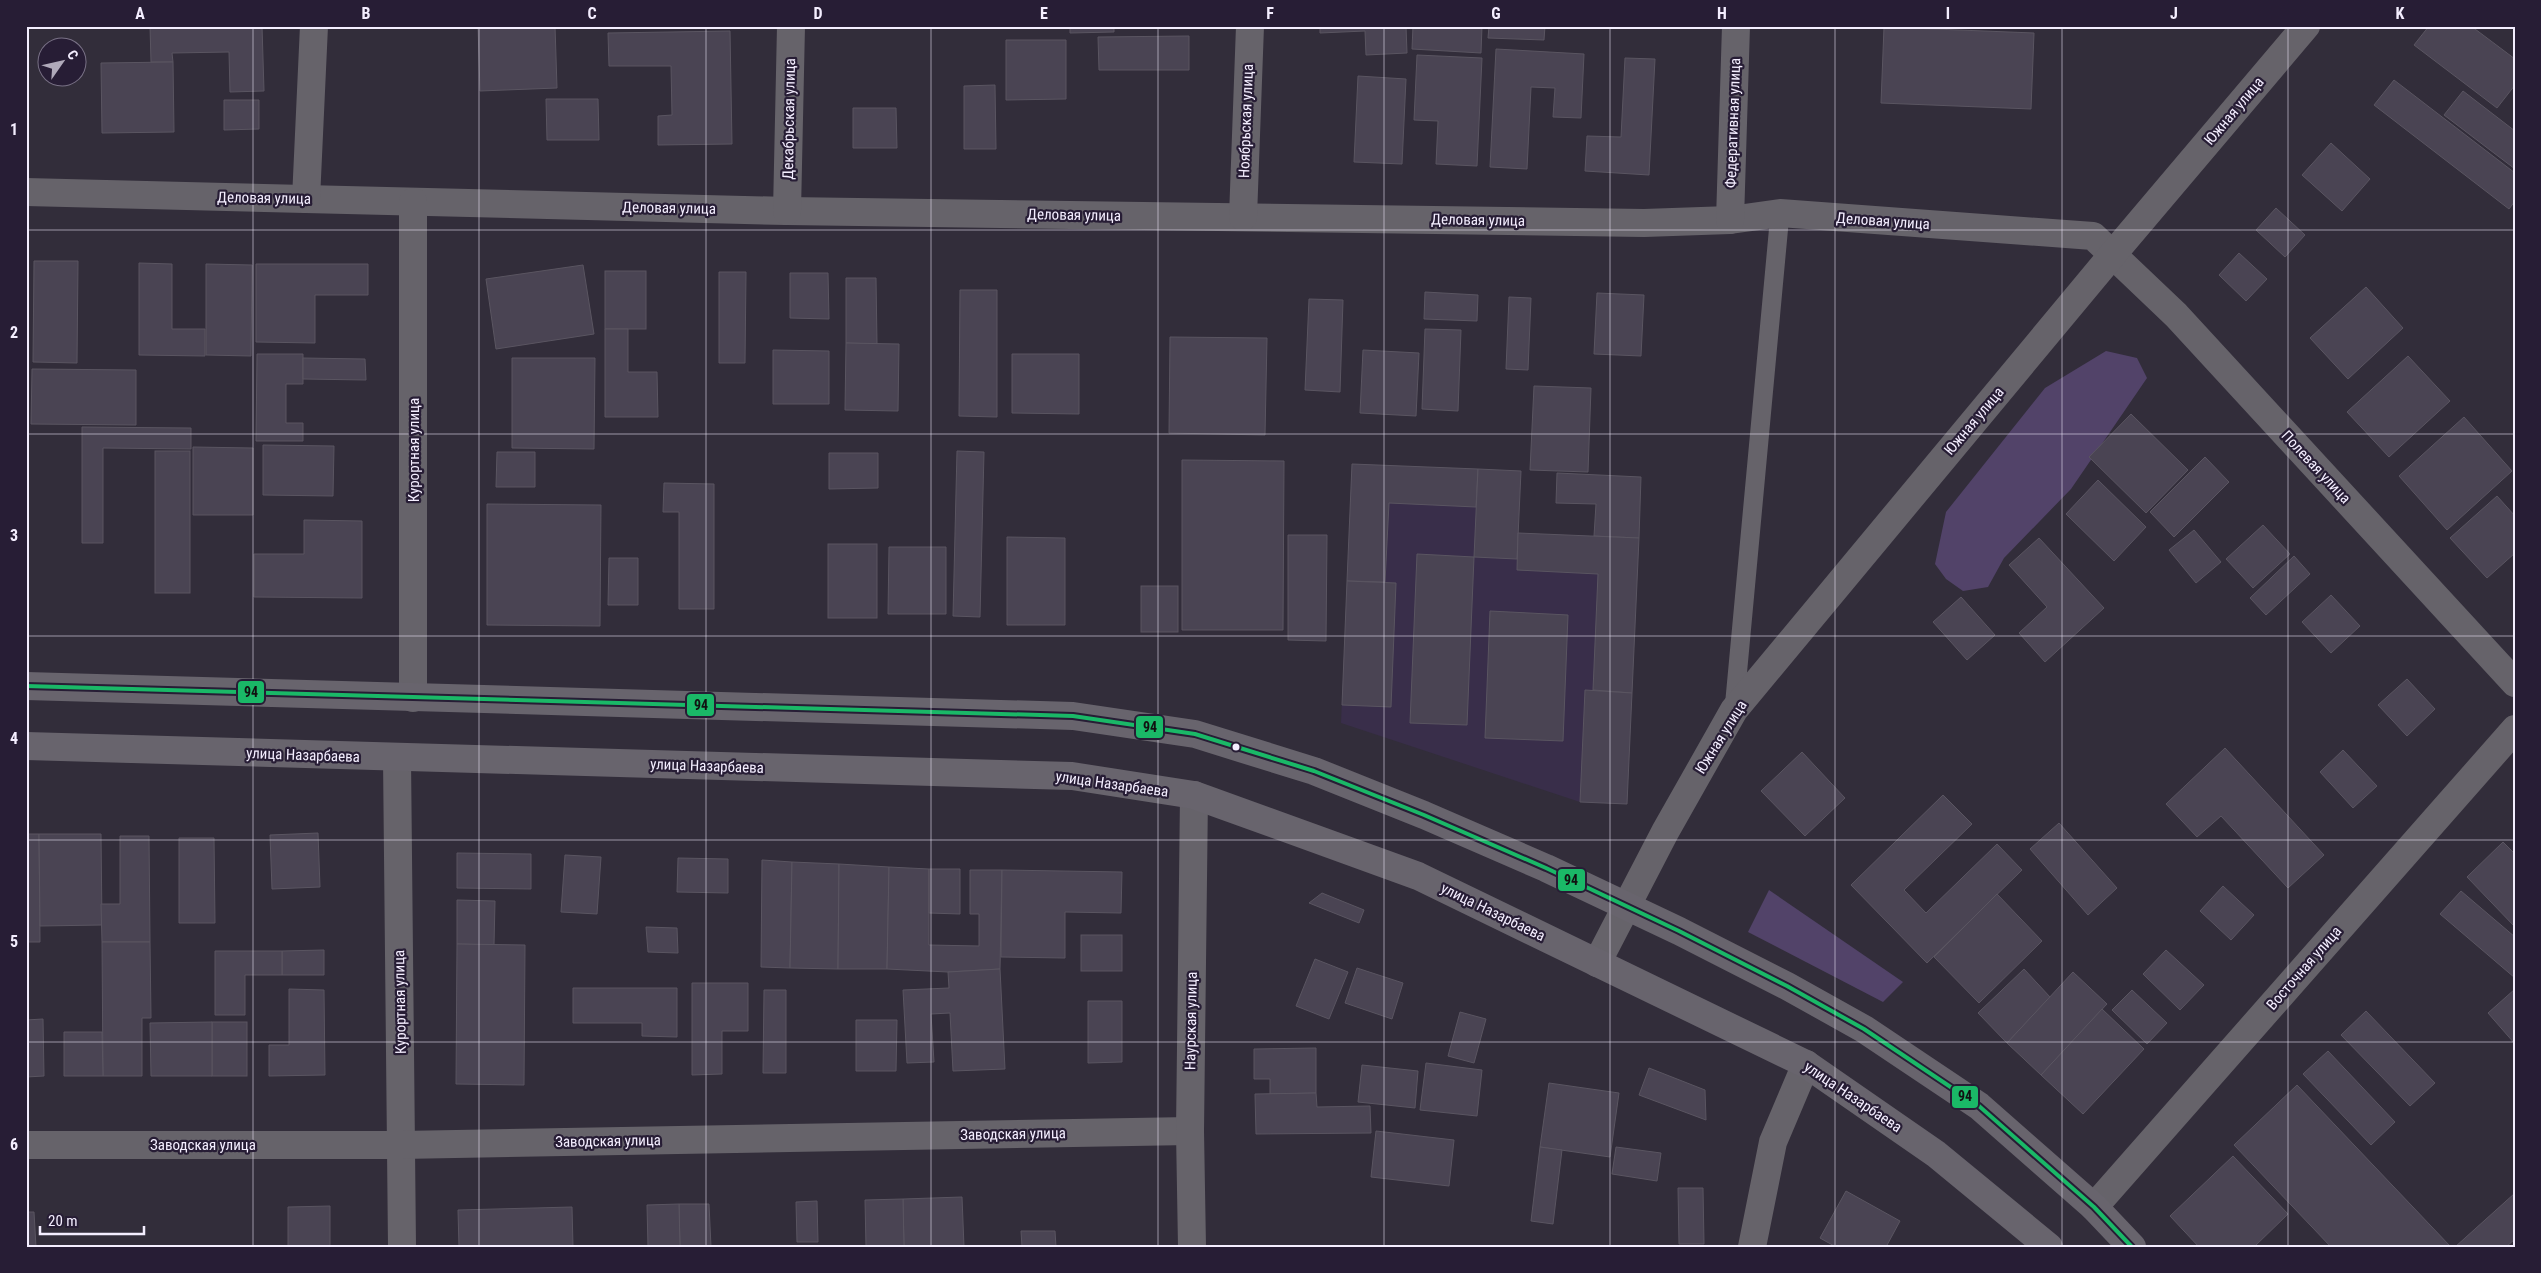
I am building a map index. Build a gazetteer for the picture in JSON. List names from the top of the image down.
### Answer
{
  "streets": {
    "main road": ["улица Назарбаева"],
    "street": [
      "Южная улица",
      "Декабрьская улица",
      "Ноябрьская улица",
      "Федеративная улица",
      "Деловая улица",
      "Курортная улица",
      "Полевая улица",
      "Восточная улица",
      "Наурская улица",
      "Заводская улица"
    ]
  },
  "crossings": [
    ["Южная улица", "Деловая улица"],
    ["Южная улица", "Полевая улица"],
    ["Южная улица", "улица Назарбаева"],
    ["Декабрьская улица", "Деловая улица"],
    ["Ноябрьская улица", "Деловая улица"],
    ["Федеративная улица", "Деловая улица"],
    ["Деловая улица", "Курортная улица"],
    ["Деловая улица", "Полевая улица"],
    ["Курортная улица", "улица Назарбаева"],
    ["Курортная улица", "Заводская улица"],
    ["улица Назарбаева", "Наурская улица"],
    ["Наурская улица", "Заводская улица"]
  ],
  "lines": ["transit line 94"],
  "scale_bar": "20 m",
  "north": "top right",
  "grid": {
    "columns": [
      "A",
      "B",
      "C",
      "D",
      "E",
      "F",
      "G",
      "H",
      "I",
      "J",
      "K"
    ],
    "rows": [
      "1",
      "2",
      "3",
      "4",
      "5",
      "6"
    ]
  }
}
